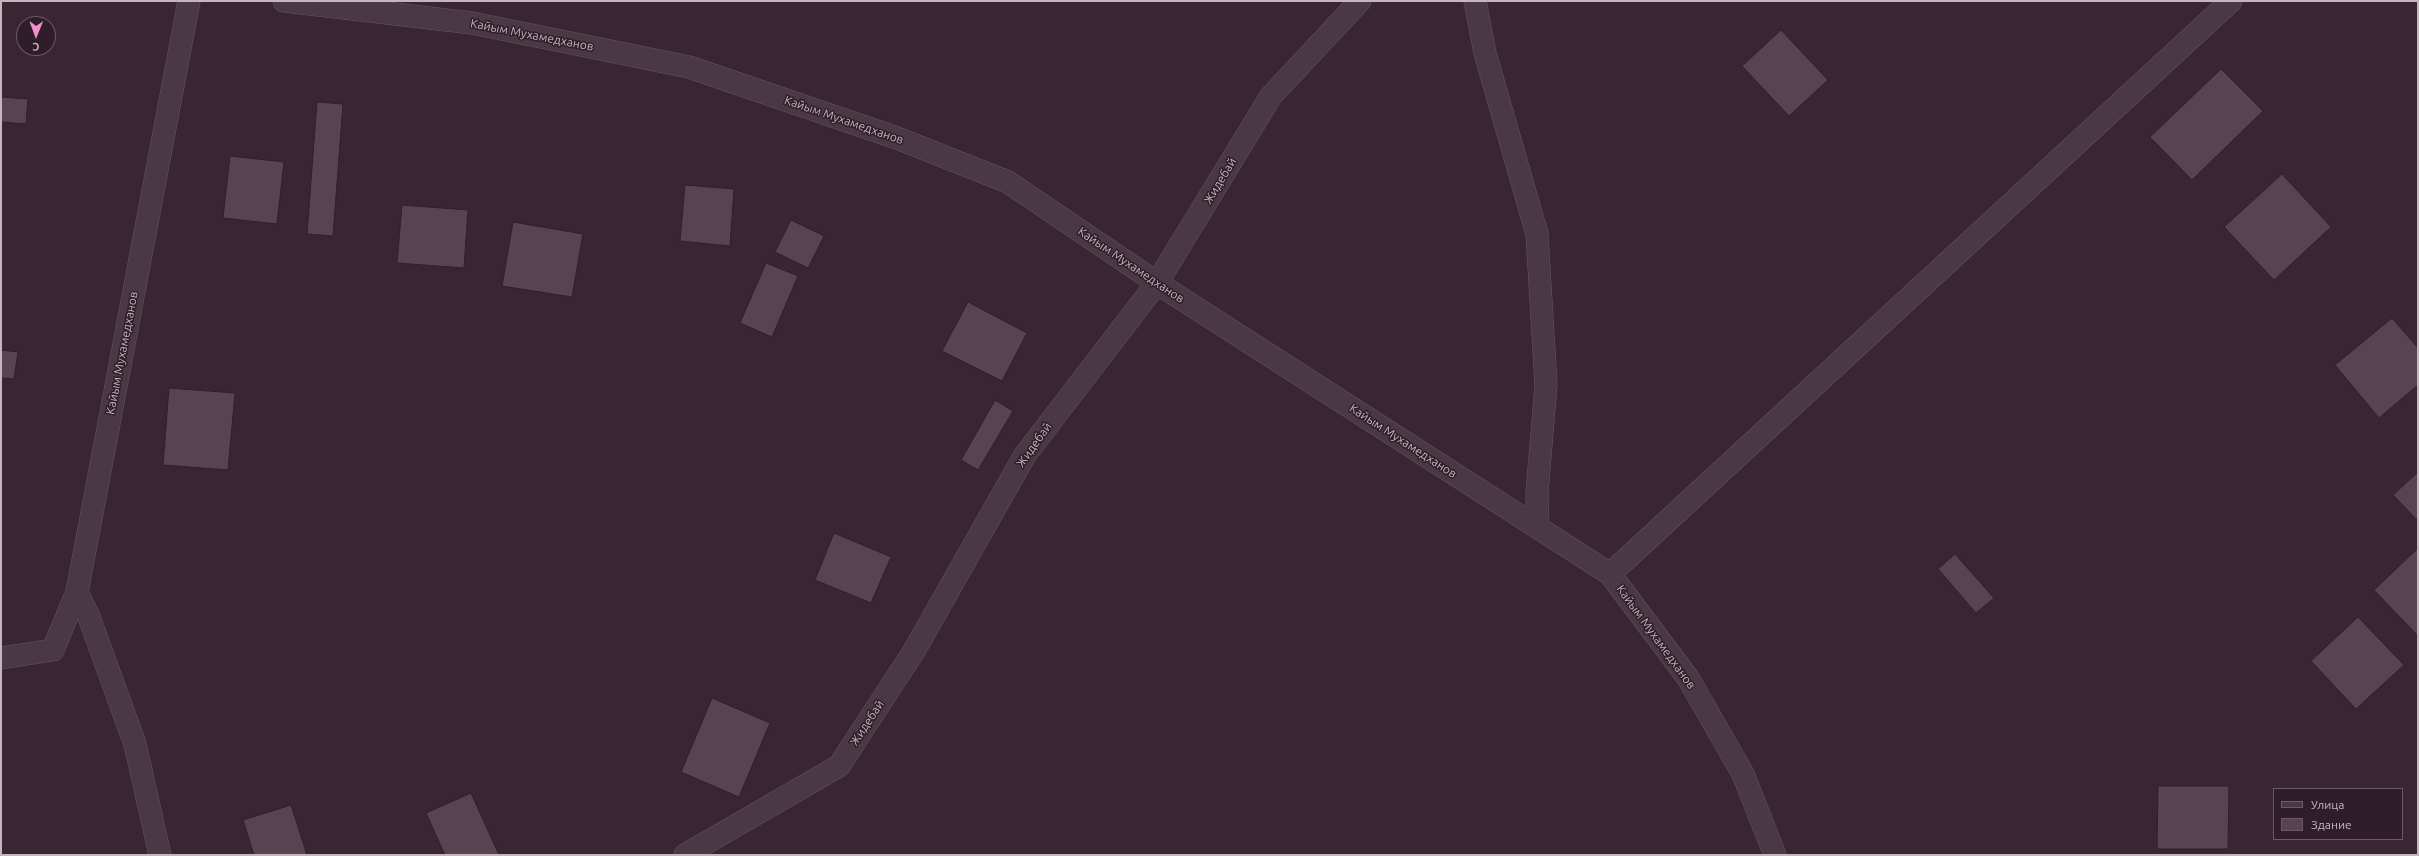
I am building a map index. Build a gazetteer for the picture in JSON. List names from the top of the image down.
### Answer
{
  "streets": {
    "street": ["Кайым Мухамедханов", "Жидебай"]
  },
  "crossings": [
    ["Кайым Мухамедханов", "Жидебай"]
  ],
  "legend": ["Улица", "Здание"],
  "north": "bottom"
}
